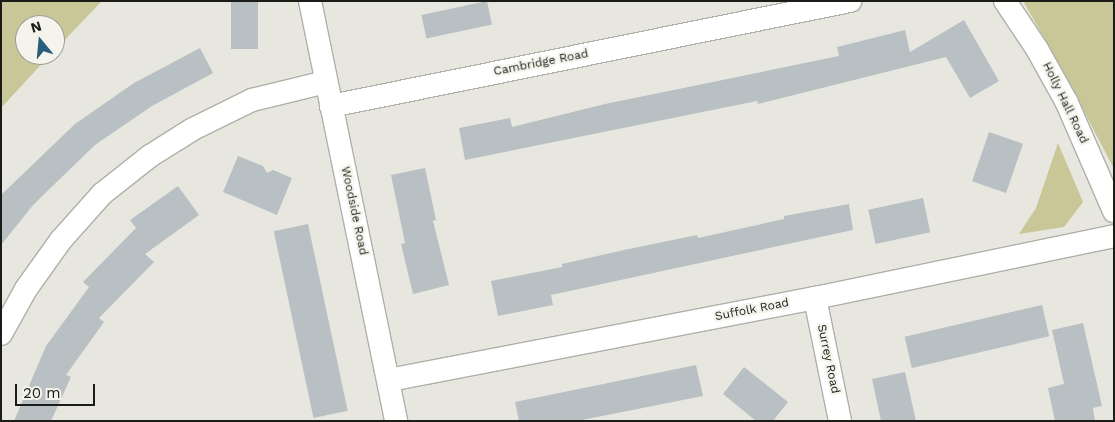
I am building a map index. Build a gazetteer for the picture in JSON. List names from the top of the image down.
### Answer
{
  "streets": {
    "street": [
      "Cambridge Road",
      "Holly Hall Road",
      "Woodside Road",
      "Suffolk Road",
      "Surrey Road"
    ]
  },
  "crossings": [
    ["Cambridge Road", "Woodside Road"],
    ["Woodside Road", "Suffolk Road"],
    ["Suffolk Road", "Surrey Road"]
  ],
  "scale_bar": "20 m",
  "north": "top"
}
